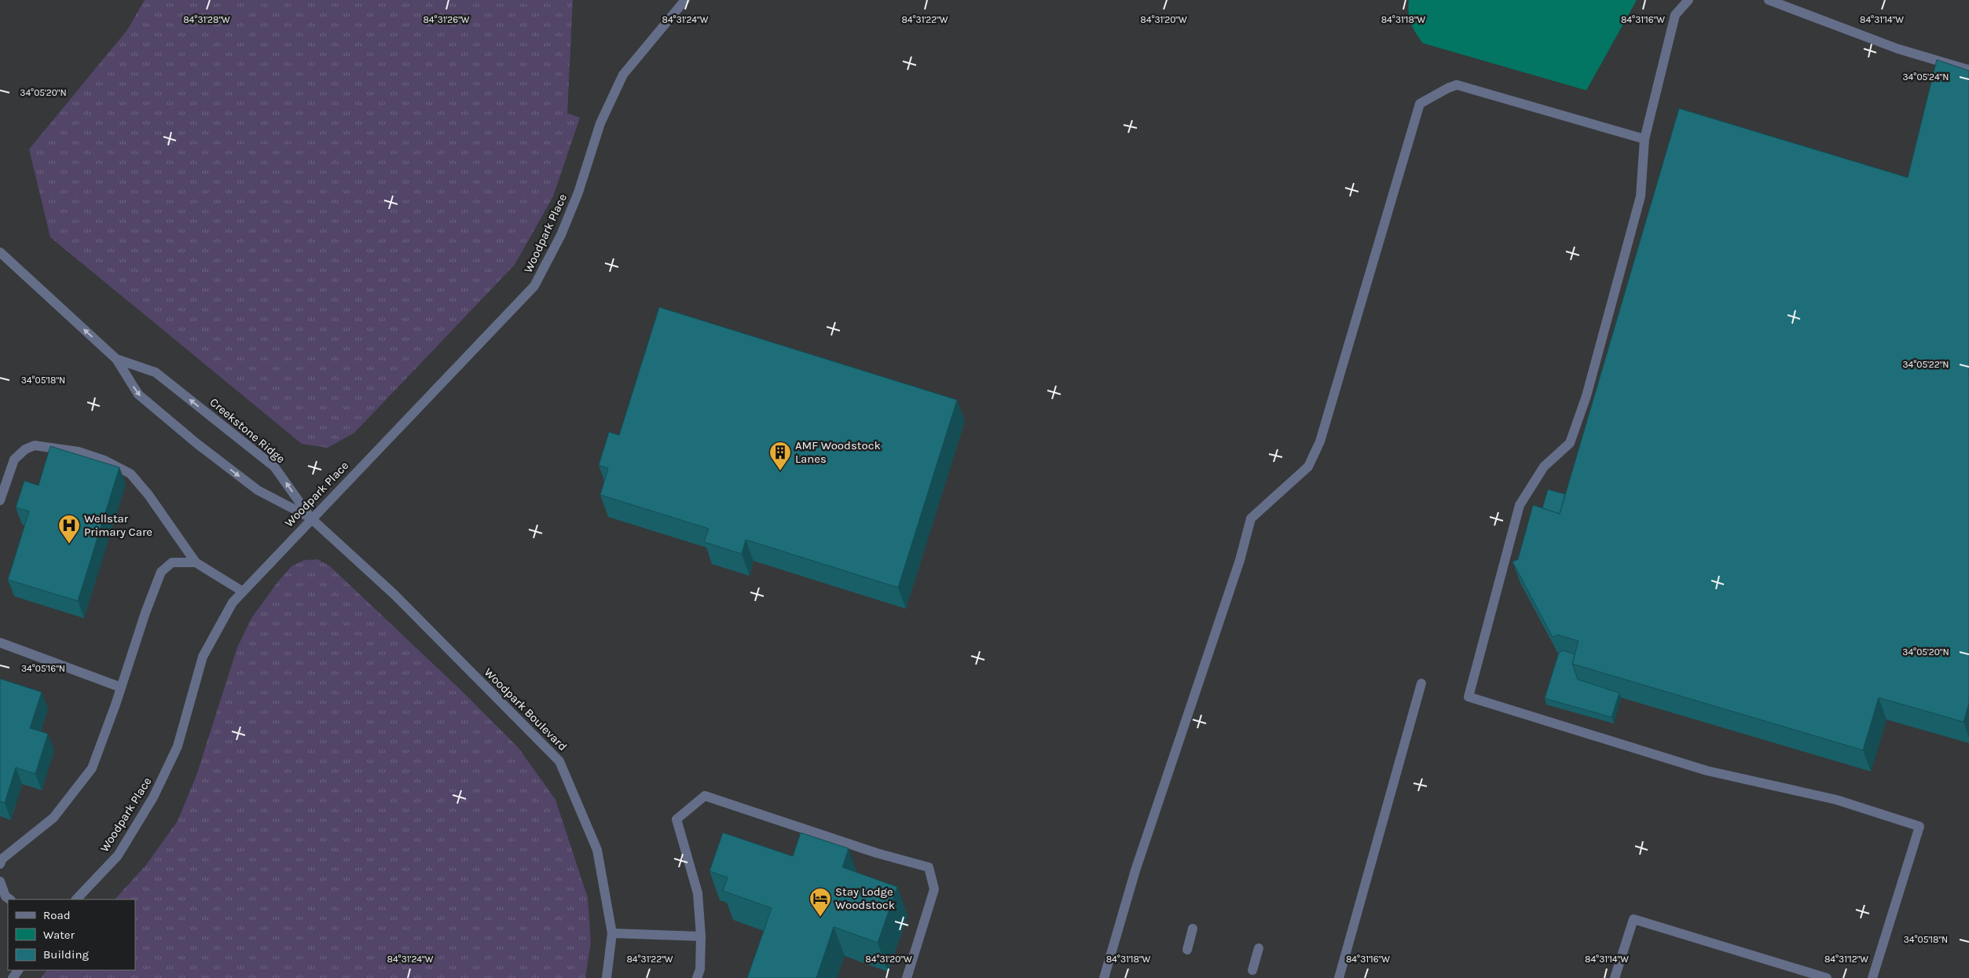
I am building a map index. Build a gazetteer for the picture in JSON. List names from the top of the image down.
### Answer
{
  "streets": {
    "street": ["Woodpark Place", "Creekstone Ridge", "Woodpark Boulevard"]
  },
  "crossings": [
    ["Woodpark Place", "Creekstone Ridge"],
    ["Woodpark Place", "Woodpark Boulevard"],
    ["Creekstone Ridge", "Woodpark Boulevard"]
  ],
  "places": {
    "building": ["AMF Woodstock Lanes"],
    "hospital": ["Wellstar Primary Care"],
    "hotel": ["Stay Lodge Woodstock"]
  },
  "legend": ["Road", "Water", "Building"],
  "coordinates": [
    "84°31'28\"W",
    "84°31'26\"W",
    "84°31'24\"W",
    "84°31'22\"W",
    "84°31'20\"W",
    "84°31'18\"W",
    "84°31'16\"W",
    "84°31'14\"W",
    "34°05'24\"N",
    "34°05'20\"N",
    "34°05'22\"N",
    "34°05'18\"N",
    "34°05'16\"N",
    "84°31'12\"W"
  ]
}
